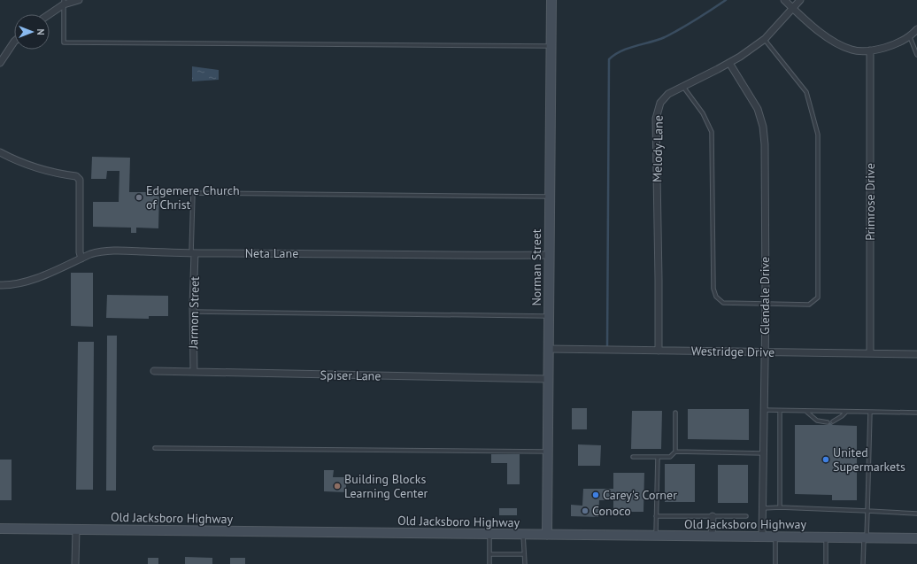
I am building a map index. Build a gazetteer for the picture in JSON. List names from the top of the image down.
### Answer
{
  "streets": {
    "main road": ["Norman Street", "Old Jacksboro Highway"],
    "street": [
      "Melody Lane",
      "Primrose Drive",
      "Neta Lane",
      "Glendale Drive",
      "Jarmon Street",
      "Westridge Drive",
      "Spiser Lane"
    ]
  },
  "crossings": [
    ["Melody Lane", "Glendale Drive"],
    ["Melody Lane", "Westridge Drive"],
    ["Primrose Drive", "Westridge Drive"],
    ["Neta Lane", "Norman Street"],
    ["Neta Lane", "Jarmon Street"],
    ["Norman Street", "Westridge Drive"],
    ["Norman Street", "Spiser Lane"],
    ["Norman Street", "Old Jacksboro Highway"],
    ["Glendale Drive", "Westridge Drive"],
    ["Glendale Drive", "Old Jacksboro Highway"],
    ["Jarmon Street", "Spiser Lane"]
  ],
  "places": [
    "Edgemere Church of Christ",
    "United Supermarkets",
    "Building Blocks Learning Center",
    "Carey's Corner",
    "Conoco"
  ],
  "north": "right"
}
